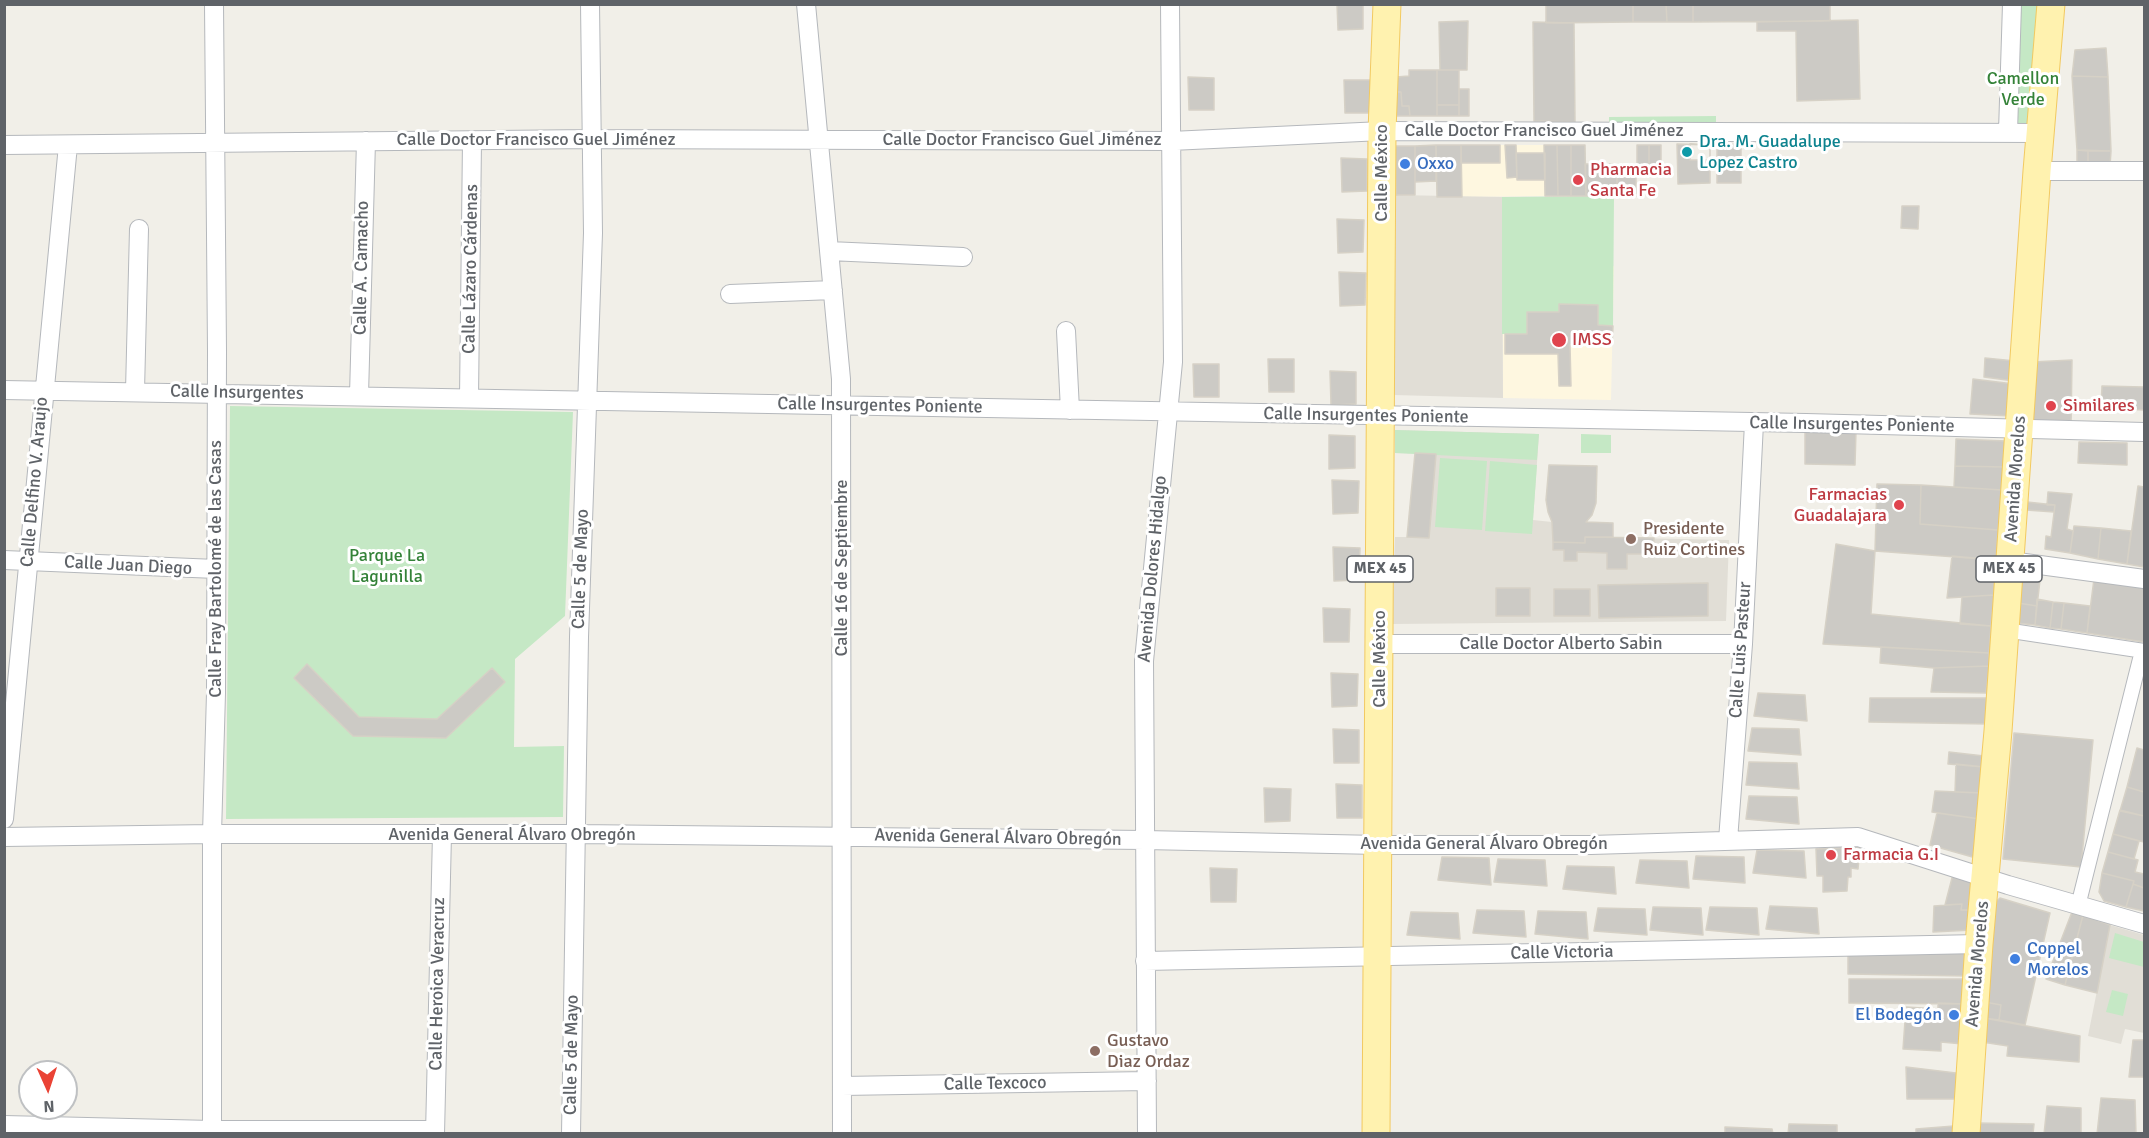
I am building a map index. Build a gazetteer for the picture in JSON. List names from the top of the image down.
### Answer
{
  "streets": {
    "main road": ["Calle México", "Avenida Morelos", "MEX 45"],
    "street": [
      "Calle Doctor Francisco Guel Jiménez",
      "Calle A. Camacho",
      "Calle Lázaro Cárdenas",
      "Calle Insurgentes",
      "Calle Insurgentes Poniente",
      "Calle Delfino V. Araujo",
      "Calle Juan Diego",
      "Calle 16 de Septiembre",
      "Calle Fray Bartolomé de las Casas",
      "Calle 5 de Mayo",
      "Avenida Dolores Hidalgo",
      "Calle Doctor Alberto Sabin",
      "Calle Luis Pasteur",
      "Avenida General Álvaro Obregón",
      "Calle Victoria",
      "Calle Heroica Veracruz",
      "Calle Texcoco"
    ]
  },
  "crossings": [
    ["Calle Doctor Francisco Guel Jiménez", "Calle México"],
    ["Calle Doctor Francisco Guel Jiménez", "Calle A. Camacho"],
    ["Calle Doctor Francisco Guel Jiménez", "Calle Lázaro Cárdenas"],
    ["Calle Doctor Francisco Guel Jiménez", "Avenida Morelos"],
    ["Calle Doctor Francisco Guel Jiménez", "Calle Delfino V. Araujo"],
    ["Calle Doctor Francisco Guel Jiménez", "Calle 16 de Septiembre"],
    ["Calle Doctor Francisco Guel Jiménez", "Calle Fray Bartolomé de las Casas"],
    ["Calle Doctor Francisco Guel Jiménez", "Calle 5 de Mayo"],
    ["Calle Doctor Francisco Guel Jiménez", "Avenida Dolores Hidalgo"],
    ["Calle México", "Calle Insurgentes Poniente"],
    ["Calle México", "Calle Doctor Alberto Sabin"],
    ["Calle México", "Avenida General Álvaro Obregón"],
    ["Calle México", "Calle Victoria"],
    ["Calle A. Camacho", "Calle Insurgentes"],
    ["Calle Lázaro Cárdenas", "Calle Insurgentes"],
    ["Calle Lázaro Cárdenas", "Calle Insurgentes Poniente"],
    ["Calle Insurgentes", "Calle Insurgentes Poniente"],
    ["Calle Insurgentes", "Calle Delfino V. Araujo"],
    ["Calle Insurgentes", "Calle Fray Bartolomé de las Casas"],
    ["Calle Insurgentes Poniente", "Avenida Morelos"],
    ["Calle Insurgentes Poniente", "Calle 16 de Septiembre"],
    ["Calle Insurgentes Poniente", "Calle 5 de Mayo"],
    ["Calle Insurgentes Poniente", "Avenida Dolores Hidalgo"],
    ["Calle Insurgentes Poniente", "Calle Luis Pasteur"],
    ["Avenida Morelos", "Avenida General Álvaro Obregón"],
    ["Avenida Morelos", "Calle Victoria"],
    ["Calle Delfino V. Araujo", "Calle Juan Diego"],
    ["Calle Juan Diego", "Calle Fray Bartolomé de las Casas"],
    ["Calle 16 de Septiembre", "Avenida General Álvaro Obregón"],
    ["Calle 16 de Septiembre", "Calle Texcoco"],
    ["Calle Fray Bartolomé de las Casas", "Avenida General Álvaro Obregón"],
    ["Calle 5 de Mayo", "Avenida General Álvaro Obregón"],
    ["Avenida Dolores Hidalgo", "Avenida General Álvaro Obregón"],
    ["Avenida Dolores Hidalgo", "Calle Victoria"],
    ["Avenida Dolores Hidalgo", "Calle Texcoco"],
    ["Calle Doctor Alberto Sabin", "Calle Luis Pasteur"],
    ["Calle Luis Pasteur", "Avenida General Álvaro Obregón"],
    ["Avenida General Álvaro Obregón", "Calle Heroica Veracruz"]
  ],
  "parks": ["Camellon Verde", "Parque La Lagunilla"],
  "places": [
    "Dra. M. Guadalupe Lopez Castro",
    "Oxxo",
    "Pharmacia Santa Fe",
    "IMSS",
    "Similares",
    "Farmacias Guadalajara",
    "Presidente Ruiz Cortines",
    "Farmacia G.I",
    "Coppel Morelos",
    "El Bodegón",
    "Gustavo Diaz Ordaz"
  ],
  "north": "bottom"
}
